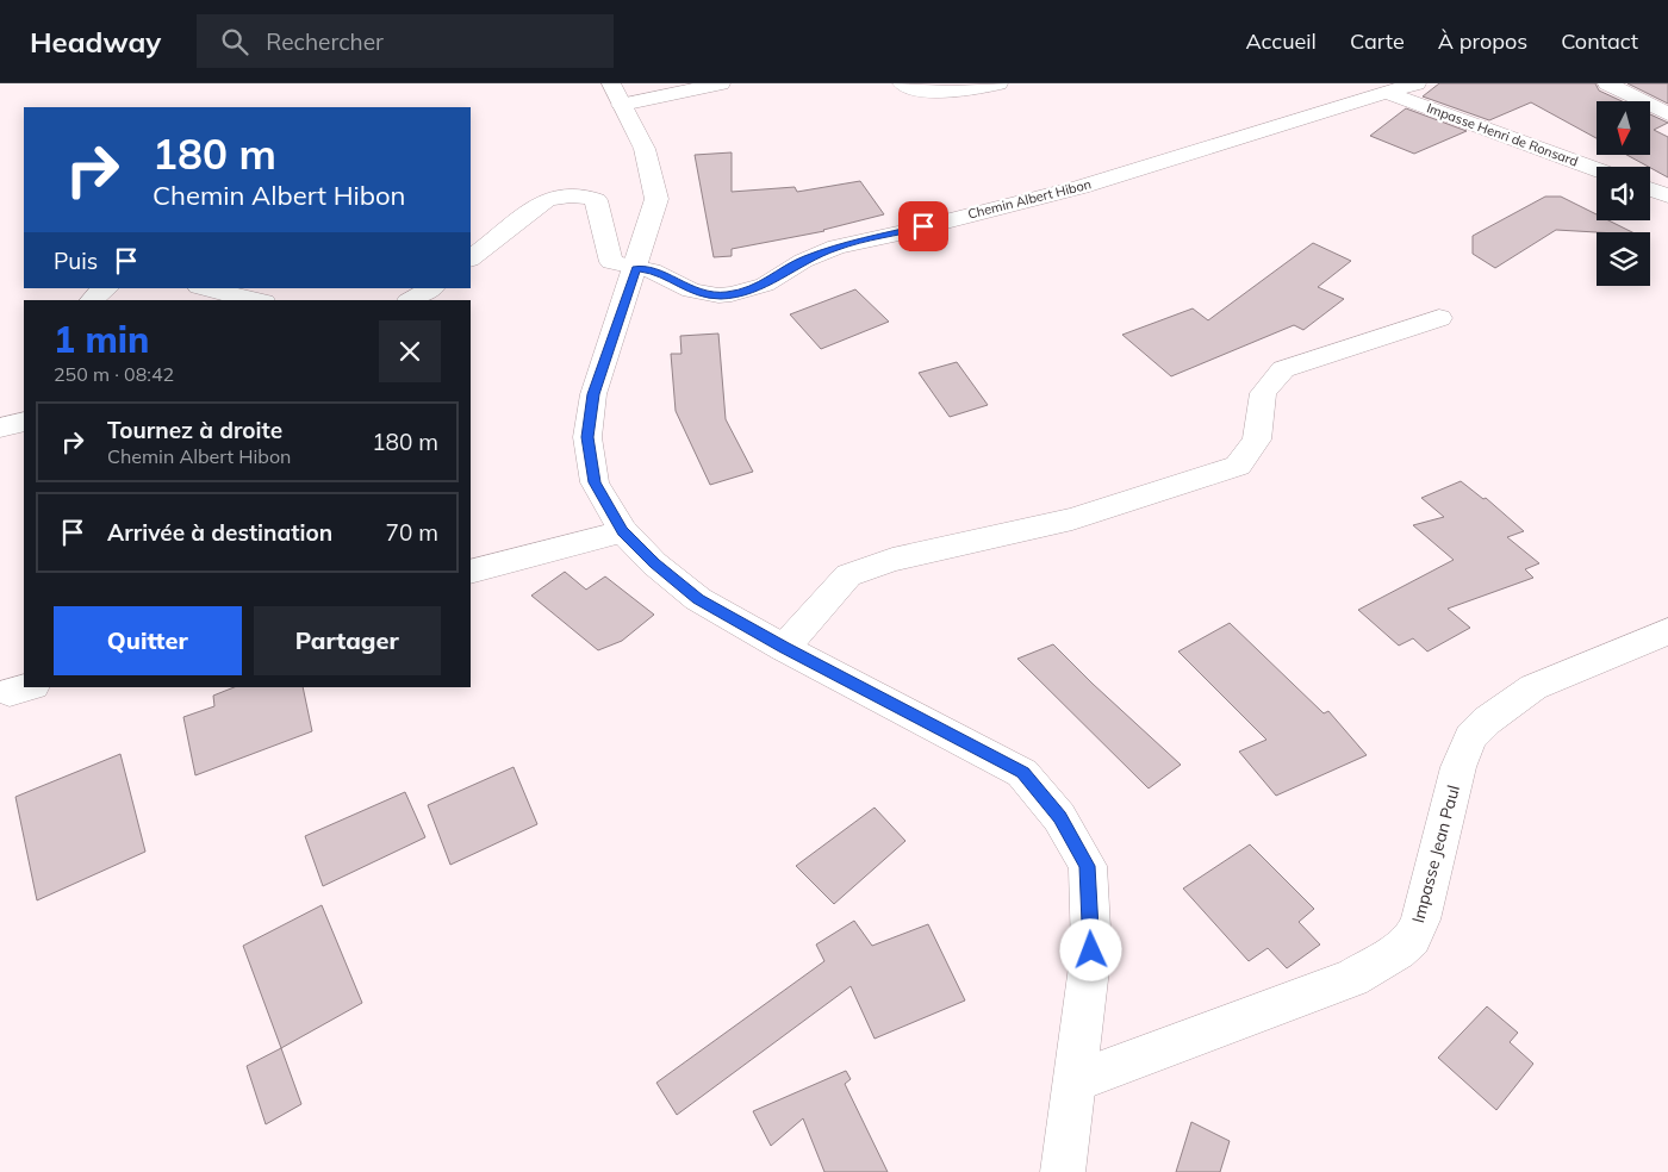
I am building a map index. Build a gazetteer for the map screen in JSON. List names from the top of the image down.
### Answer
{
  "streets": {
    "street": ["Impasse Henri de Ronsard", "Chemin Albert Hibon", "Impasse Jean Paul"]
  },
  "crossings": [
    ["Impasse Henri de Ronsard", "Chemin Albert Hibon"]
  ],
  "north": "bottom",
  "page": {
    "header": "Headway",
    "search": "Rechercher",
    "nav": [
      "Accueil",
      "Carte",
      "À propos",
      "Contact"
    ],
    "turn": ["180 m", "Chemin Albert Hibon"],
    "then": "Puis",
    "heading": ["1 min", "250 m · 08:42"],
    "list": [
      {
        "name": "Tournez à droite",
        "note": "Chemin Albert Hibon",
        "value": "180 m"
      },
      {
        "name": "Arrivée à destination",
        "value": "70 m"
      }
    ],
    "buttons": ["Quitter", "Partager"]
  }
}
